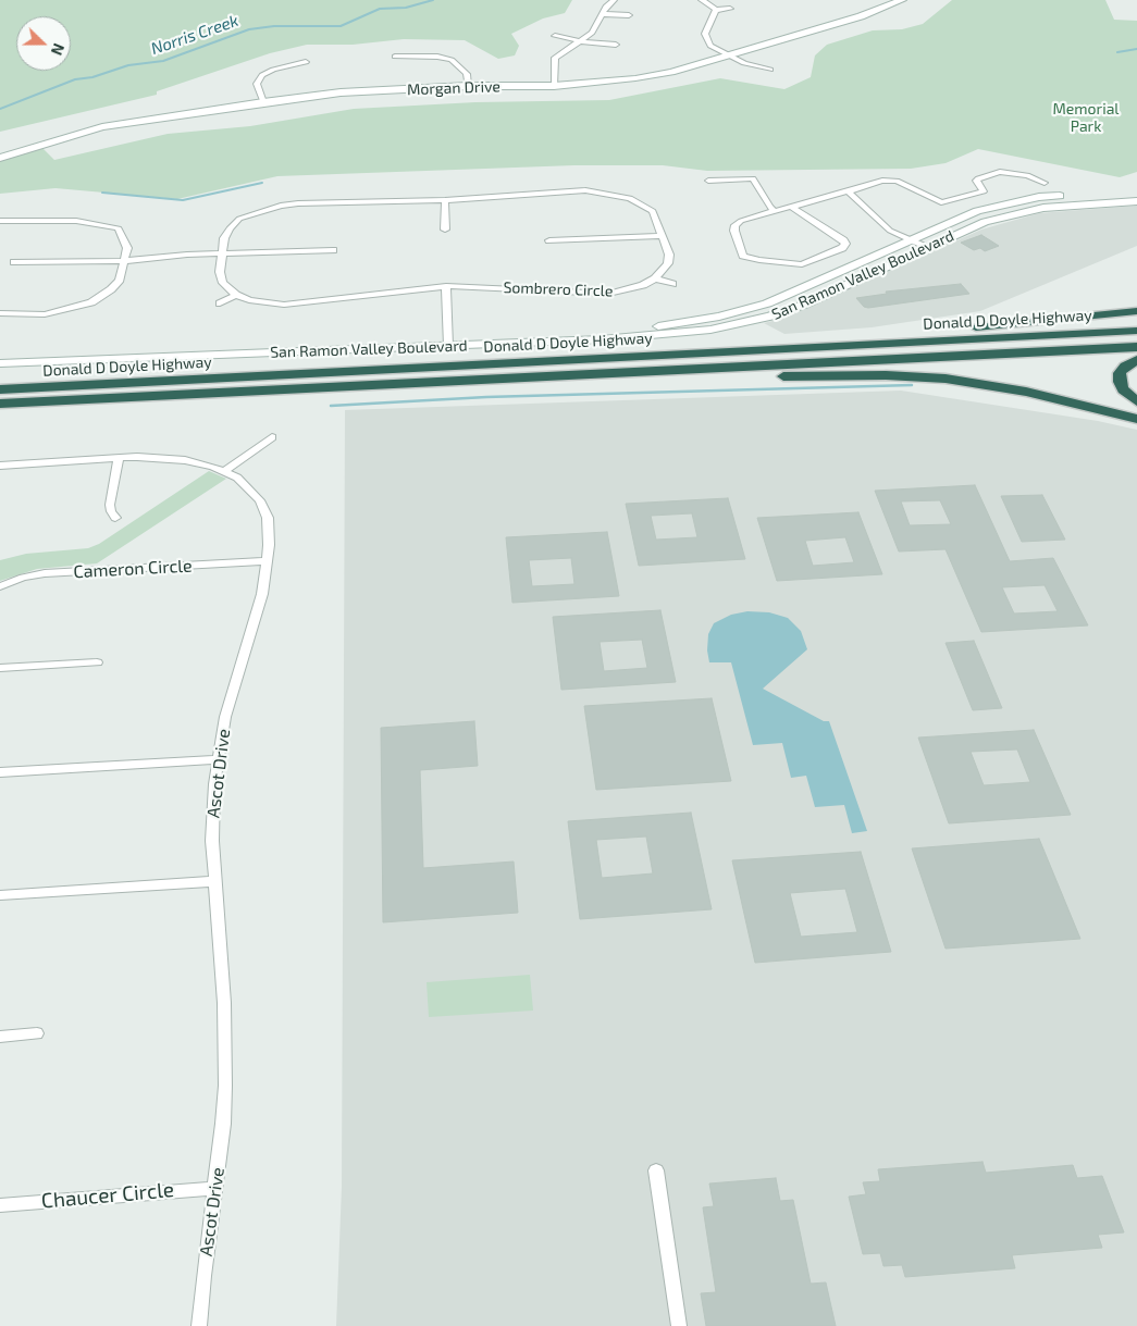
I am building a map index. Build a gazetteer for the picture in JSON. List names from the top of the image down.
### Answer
{
  "streets": {
    "highway": ["Donald D Doyle Highway"],
    "main road": ["Morgan Drive", "San Ramon Valley Boulevard"],
    "street": [
      "Sombrero Circle",
      "Cameron Circle",
      "Ascot Drive",
      "Chaucer Circle"
    ]
  },
  "crossings": [
    ["Cameron Circle", "Ascot Drive"],
    ["Ascot Drive", "Chaucer Circle"]
  ],
  "water": ["Norris Creek"],
  "parks": ["Memorial Park"],
  "north": "right"
}
